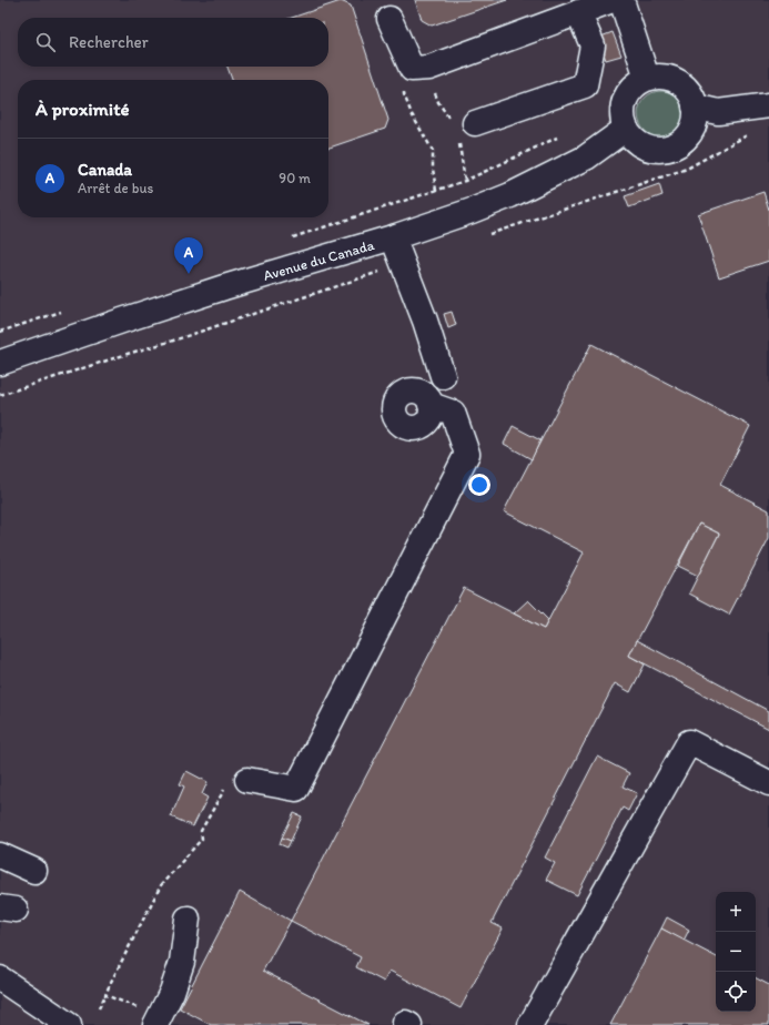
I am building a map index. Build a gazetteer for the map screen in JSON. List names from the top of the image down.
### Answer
{
  "streets": {
    "street": ["Avenue du Canada"]
  },
  "page": {
    "search": "Rechercher",
    "heading": "À proximité",
    "list": [
      {
        "mark": "A",
        "name": "Canada",
        "note": "Arrêt de bus",
        "value": "90 m"
      }
    ],
    "pins": "A",
    "map_buttons": ["+", "−"]
  }
}
